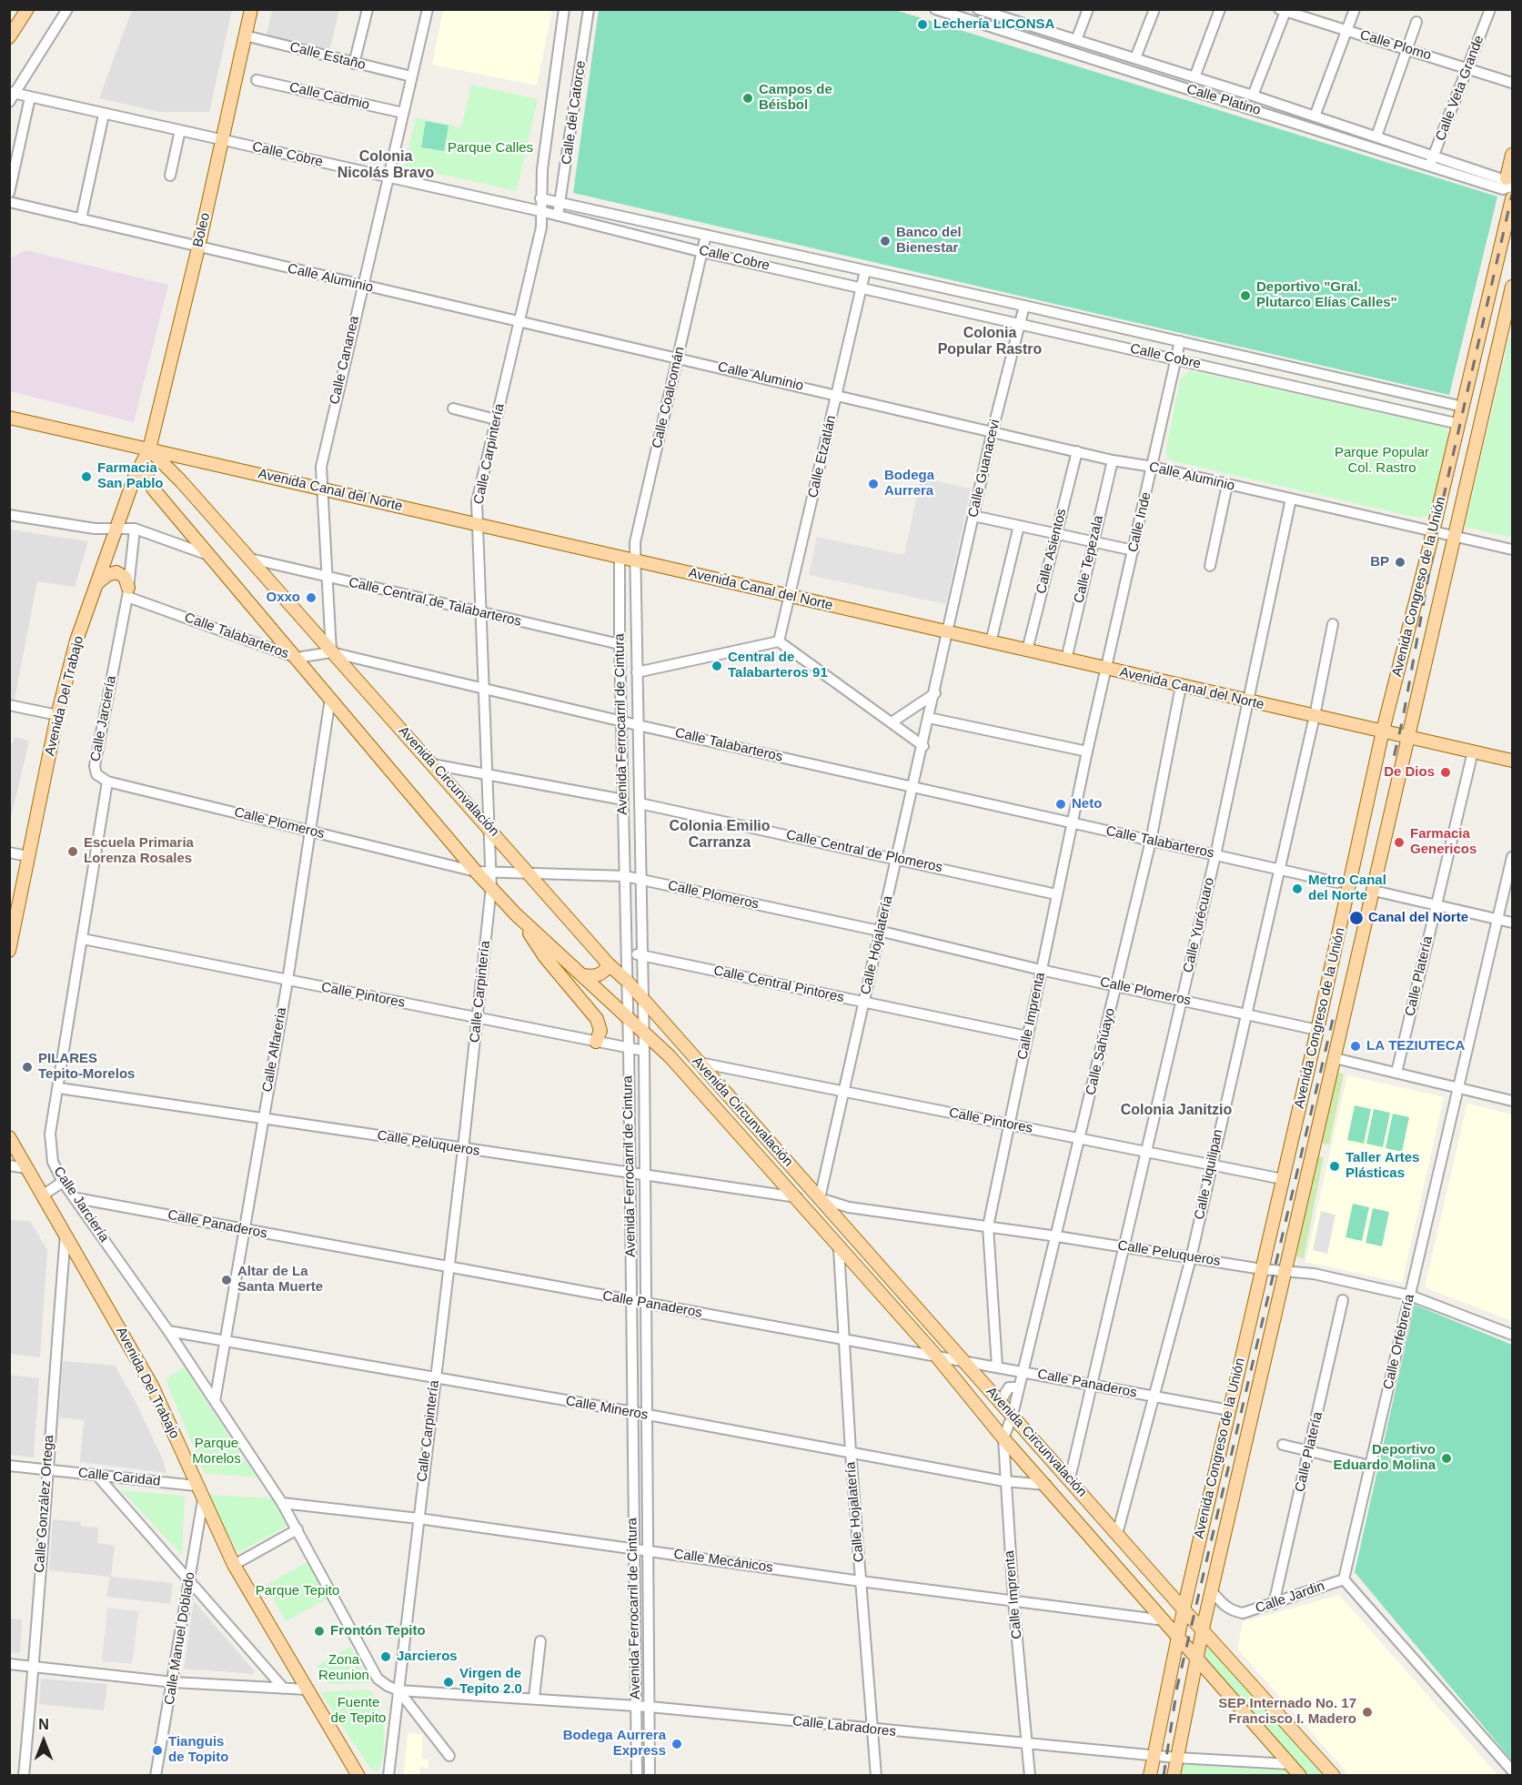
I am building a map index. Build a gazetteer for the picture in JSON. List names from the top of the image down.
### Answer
{
  "streets": {
    "main road": [
      "Boleo",
      "Avenida Canal del Norte",
      "Avenida Congreso de la Unión",
      "Avenida Del Trabajo",
      "Avenida Circunvalación"
    ],
    "street": [
      "Calle Plomo",
      "Calle Estaño",
      "Calle Veta Grande",
      "Calle Cadmio",
      "Calle Platino",
      "Calle del Catorce",
      "Calle Cobre",
      "Calle Aluminio",
      "Calle Cananea",
      "Calle Coalcomán",
      "Calle Carpintería",
      "Calle Etzatlán",
      "Calle Guanacevi",
      "Calle Inde",
      "Calle Asientos",
      "Calle Tepezala",
      "Calle Central de Talabarteros",
      "Calle Talabarteros",
      "Calle Jarciería",
      "Avenida Ferrocarril de Cintura",
      "Calle Plomeros",
      "Calle Central de Plomeros",
      "Calle Yurécuaro",
      "Calle Hojalatería",
      "Calle Platería",
      "Calle Central Pintores",
      "Calle Pintores",
      "Calle Imprenta",
      "Calle Alfareria",
      "Calle Sahúayo",
      "Calle Peluqueros",
      "Calle Jiquilipan",
      "Calle Panaderos",
      "Calle Orfebrería",
      "Calle Mineros",
      "Calle Caridad",
      "Calle González Ortega",
      "Calle Mecánicos",
      "Calle Jardin",
      "Calle Manuel Doblado",
      "Calle Labradores"
    ]
  },
  "crossings": [
    ["Calle Plomo", "Calle Veta Grande"],
    ["Calle Estaño", "Boleo"],
    ["Calle Estaño", "Calle Cananea"],
    ["Calle Veta Grande", "Calle Platino"],
    ["Calle Cadmio", "Calle Cananea"],
    ["Calle del Catorce", "Calle Cobre"],
    ["Calle del Catorce", "Calle Carpintería"],
    ["Calle Cobre", "Boleo"],
    ["Calle Cobre", "Calle Cananea"],
    ["Calle Cobre", "Calle Coalcomán"],
    ["Calle Cobre", "Calle Carpintería"],
    ["Calle Cobre", "Calle Etzatlán"],
    ["Calle Cobre", "Calle Guanacevi"],
    ["Calle Cobre", "Calle Inde"],
    ["Calle Cobre", "Avenida Congreso de la Unión"],
    ["Boleo", "Calle Aluminio"],
    ["Boleo", "Avenida Canal del Norte"],
    ["Boleo", "Avenida Del Trabajo"],
    ["Boleo", "Avenida Circunvalación"],
    ["Calle Aluminio", "Calle Cananea"],
    ["Calle Aluminio", "Calle Coalcomán"],
    ["Calle Aluminio", "Calle Carpintería"],
    ["Calle Aluminio", "Calle Etzatlán"],
    ["Calle Aluminio", "Calle Guanacevi"],
    ["Calle Aluminio", "Calle Inde"],
    ["Calle Aluminio", "Calle Asientos"],
    ["Calle Aluminio", "Calle Tepezala"],
    ["Calle Aluminio", "Avenida Congreso de la Unión"],
    ["Calle Aluminio", "Calle Yurécuaro"],
    ["Calle Cananea", "Avenida Canal del Norte"],
    ["Calle Cananea", "Calle Central de Talabarteros"],
    ["Calle Cananea", "Calle Talabarteros"],
    ["Calle Cananea", "Avenida Circunvalación"],
    ["Calle Coalcomán", "Avenida Canal del Norte"],
    ["Calle Coalcomán", "Avenida Ferrocarril de Cintura"],
    ["Calle Carpintería", "Avenida Canal del Norte"],
    ["Calle Carpintería", "Calle Central de Talabarteros"],
    ["Calle Carpintería", "Calle Talabarteros"],
    ["Calle Carpintería", "Calle Jarciería"],
    ["Calle Carpintería", "Avenida Circunvalación"],
    ["Calle Carpintería", "Calle Plomeros"],
    ["Calle Carpintería", "Calle Pintores"],
    ["Calle Carpintería", "Calle Peluqueros"],
    ["Calle Carpintería", "Calle Panaderos"],
    ["Calle Carpintería", "Calle Mineros"],
    ["Calle Carpintería", "Calle Mecánicos"],
    ["Calle Carpintería", "Calle Labradores"],
    ["Calle Etzatlán", "Avenida Canal del Norte"],
    ["Calle Guanacevi", "Avenida Canal del Norte"],
    ["Calle Guanacevi", "Calle Hojalatería"],
    ["Avenida Canal del Norte", "Calle Inde"],
    ["Avenida Canal del Norte", "Calle Asientos"],
    ["Avenida Canal del Norte", "Calle Tepezala"],
    ["Avenida Canal del Norte", "Avenida Congreso de la Unión"],
    ["Avenida Canal del Norte", "Avenida Del Trabajo"],
    ["Avenida Canal del Norte", "Avenida Ferrocarril de Cintura"],
    ["Avenida Canal del Norte", "Avenida Circunvalación"],
    ["Avenida Canal del Norte", "Calle Yurécuaro"],
    ["Avenida Canal del Norte", "Calle Hojalatería"],
    ["Avenida Canal del Norte", "Calle Platería"],
    ["Avenida Canal del Norte", "Calle Imprenta"],
    ["Avenida Canal del Norte", "Calle Sahúayo"],
    ["Avenida Canal del Norte", "Calle Jiquilipan"],
    ["Calle Inde", "Calle Imprenta"],
    ["Avenida Congreso de la Unión", "Avenida Circunvalación"],
    ["Avenida Congreso de la Unión", "Calle Plomeros"],
    ["Avenida Congreso de la Unión", "Calle Pintores"],
    ["Avenida Congreso de la Unión", "Calle Peluqueros"],
    ["Avenida Congreso de la Unión", "Calle Panaderos"],
    ["Avenida Congreso de la Unión", "Calle Jardin"],
    ["Avenida Congreso de la Unión", "Calle Labradores"],
    ["Calle Central de Talabarteros", "Avenida Ferrocarril de Cintura"],
    ["Calle Central de Talabarteros", "Avenida Circunvalación"],
    ["Calle Talabarteros", "Calle Jarciería"],
    ["Calle Talabarteros", "Avenida Ferrocarril de Cintura"],
    ["Calle Talabarteros", "Avenida Circunvalación"],
    ["Calle Talabarteros", "Calle Yurécuaro"],
    ["Calle Talabarteros", "Calle Hojalatería"],
    ["Calle Talabarteros", "Calle Imprenta"],
    ["Calle Talabarteros", "Calle Sahúayo"],
    ["Calle Talabarteros", "Calle Jiquilipan"],
    ["Avenida Del Trabajo", "Avenida Circunvalación"],
    ["Avenida Del Trabajo", "Calle Caridad"],
    ["Avenida Del Trabajo", "Calle González Ortega"],
    ["Avenida Del Trabajo", "Calle Manuel Doblado"],
    ["Calle Jarciería", "Calle Plomeros"],
    ["Calle Jarciería", "Calle Pintores"],
    ["Calle Jarciería", "Calle Alfareria"],
    ["Calle Jarciería", "Calle Peluqueros"],
    ["Calle Jarciería", "Calle Panaderos"],
    ["Calle Jarciería", "Calle Mineros"],
    ["Calle Jarciería", "Calle Mecánicos"],
    ["Calle Jarciería", "Calle Labradores"],
    ["Avenida Ferrocarril de Cintura", "Avenida Circunvalación"],
    ["Avenida Ferrocarril de Cintura", "Calle Plomeros"],
    ["Avenida Ferrocarril de Cintura", "Calle Central de Plomeros"],
    ["Avenida Ferrocarril de Cintura", "Calle Central Pintores"],
    ["Avenida Ferrocarril de Cintura", "Calle Pintores"],
    ["Avenida Ferrocarril de Cintura", "Calle Peluqueros"],
    ["Avenida Ferrocarril de Cintura", "Calle Panaderos"],
    ["Avenida Ferrocarril de Cintura", "Calle Mineros"],
    ["Avenida Ferrocarril de Cintura", "Calle Mecánicos"],
    ["Avenida Ferrocarril de Cintura", "Calle Labradores"],
    ["Avenida Circunvalación", "Calle Plomeros"],
    ["Avenida Circunvalación", "Calle Yurécuaro"],
    ["Avenida Circunvalación", "Calle Hojalatería"],
    ["Avenida Circunvalación", "Calle Pintores"],
    ["Avenida Circunvalación", "Calle Imprenta"],
    ["Avenida Circunvalación", "Calle Alfareria"],
    ["Avenida Circunvalación", "Calle Sahúayo"],
    ["Avenida Circunvalación", "Calle Peluqueros"],
    ["Avenida Circunvalación", "Calle Jiquilipan"],
    ["Avenida Circunvalación", "Calle Panaderos"],
    ["Avenida Circunvalación", "Calle Mineros"],
    ["Avenida Circunvalación", "Calle Mecánicos"],
    ["Avenida Circunvalación", "Calle Labradores"],
    ["Calle Plomeros", "Calle Yurécuaro"],
    ["Calle Plomeros", "Calle Hojalatería"],
    ["Calle Plomeros", "Calle Imprenta"],
    ["Calle Plomeros", "Calle Alfareria"],
    ["Calle Plomeros", "Calle Sahúayo"],
    ["Calle Plomeros", "Calle Jiquilipan"],
    ["Calle Central de Plomeros", "Calle Hojalatería"],
    ["Calle Central de Plomeros", "Calle Imprenta"],
    ["Calle Yurécuaro", "Calle Pintores"],
    ["Calle Yurécuaro", "Calle Peluqueros"],
    ["Calle Yurécuaro", "Calle Panaderos"],
    ["Calle Hojalatería", "Calle Central Pintores"],
    ["Calle Hojalatería", "Calle Pintores"],
    ["Calle Hojalatería", "Calle Peluqueros"],
    ["Calle Hojalatería", "Calle Panaderos"],
    ["Calle Hojalatería", "Calle Mineros"],
    ["Calle Hojalatería", "Calle Mecánicos"],
    ["Calle Hojalatería", "Calle Labradores"],
    ["Calle Platería", "Calle Jardin"],
    ["Calle Central Pintores", "Calle Imprenta"],
    ["Calle Pintores", "Calle Imprenta"],
    ["Calle Pintores", "Calle Alfareria"],
    ["Calle Pintores", "Calle Sahúayo"],
    ["Calle Pintores", "Calle Jiquilipan"],
    ["Calle Imprenta", "Calle Sahúayo"],
    ["Calle Imprenta", "Calle Peluqueros"],
    ["Calle Imprenta", "Calle Panaderos"],
    ["Calle Imprenta", "Calle Mineros"],
    ["Calle Imprenta", "Calle Mecánicos"],
    ["Calle Imprenta", "Calle Labradores"],
    ["Calle Alfareria", "Calle Peluqueros"],
    ["Calle Alfareria", "Calle Panaderos"],
    ["Calle Alfareria", "Calle Mineros"],
    ["Calle Sahúayo", "Calle Peluqueros"],
    ["Calle Sahúayo", "Calle Panaderos"],
    ["Calle Peluqueros", "Calle Jiquilipan"],
    ["Calle Peluqueros", "Calle Orfebrería"],
    ["Calle Jiquilipan", "Calle Panaderos"],
    ["Calle Orfebrería", "Calle Jardin"],
    ["Calle Caridad", "Calle González Ortega"]
  ],
  "districts": [
    "Colonia Nicolás Bravo",
    "Colonia Popular Rastro",
    "Colonia Emilio Carranza",
    "Colonia Janitzio"
  ],
  "parks": [
    "Parque Calles",
    "Parque Popular Col. Rastro",
    "Parque Morelos",
    "Parque Tepito",
    "Zona Reunion",
    "Fuente de Tepito"
  ],
  "places": [
    "Lechería LICONSA",
    "Campos de Béisbol",
    "Banco del Bienestar",
    "Deportivo \"Gral. Plutarco Elías Calles\"",
    "Farmacia San Pablo",
    "Bodega Aurrera",
    "BP",
    "Oxxo",
    "Central de Talabarteros 91",
    "De Dios",
    "Neto",
    "Farmacia Genericos",
    "Escuela Primaria Lorenza Rosales",
    "Metro Canal del Norte",
    "Canal del Norte",
    "LA TEZIUTECA",
    "PILARES Tepito-Morelos",
    "Taller Artes Plásticas",
    "Altar de La Santa Muerte",
    "Deportivo Eduardo Molina",
    "Frontón Tepito",
    "Jarcieros",
    "Virgen de Tepito 2.0",
    "SEP Internado No. 17 Francisco I. Madero",
    "Bodega Aurrera Express",
    "Tianguis de Topito"
  ],
  "north": "top"
}
